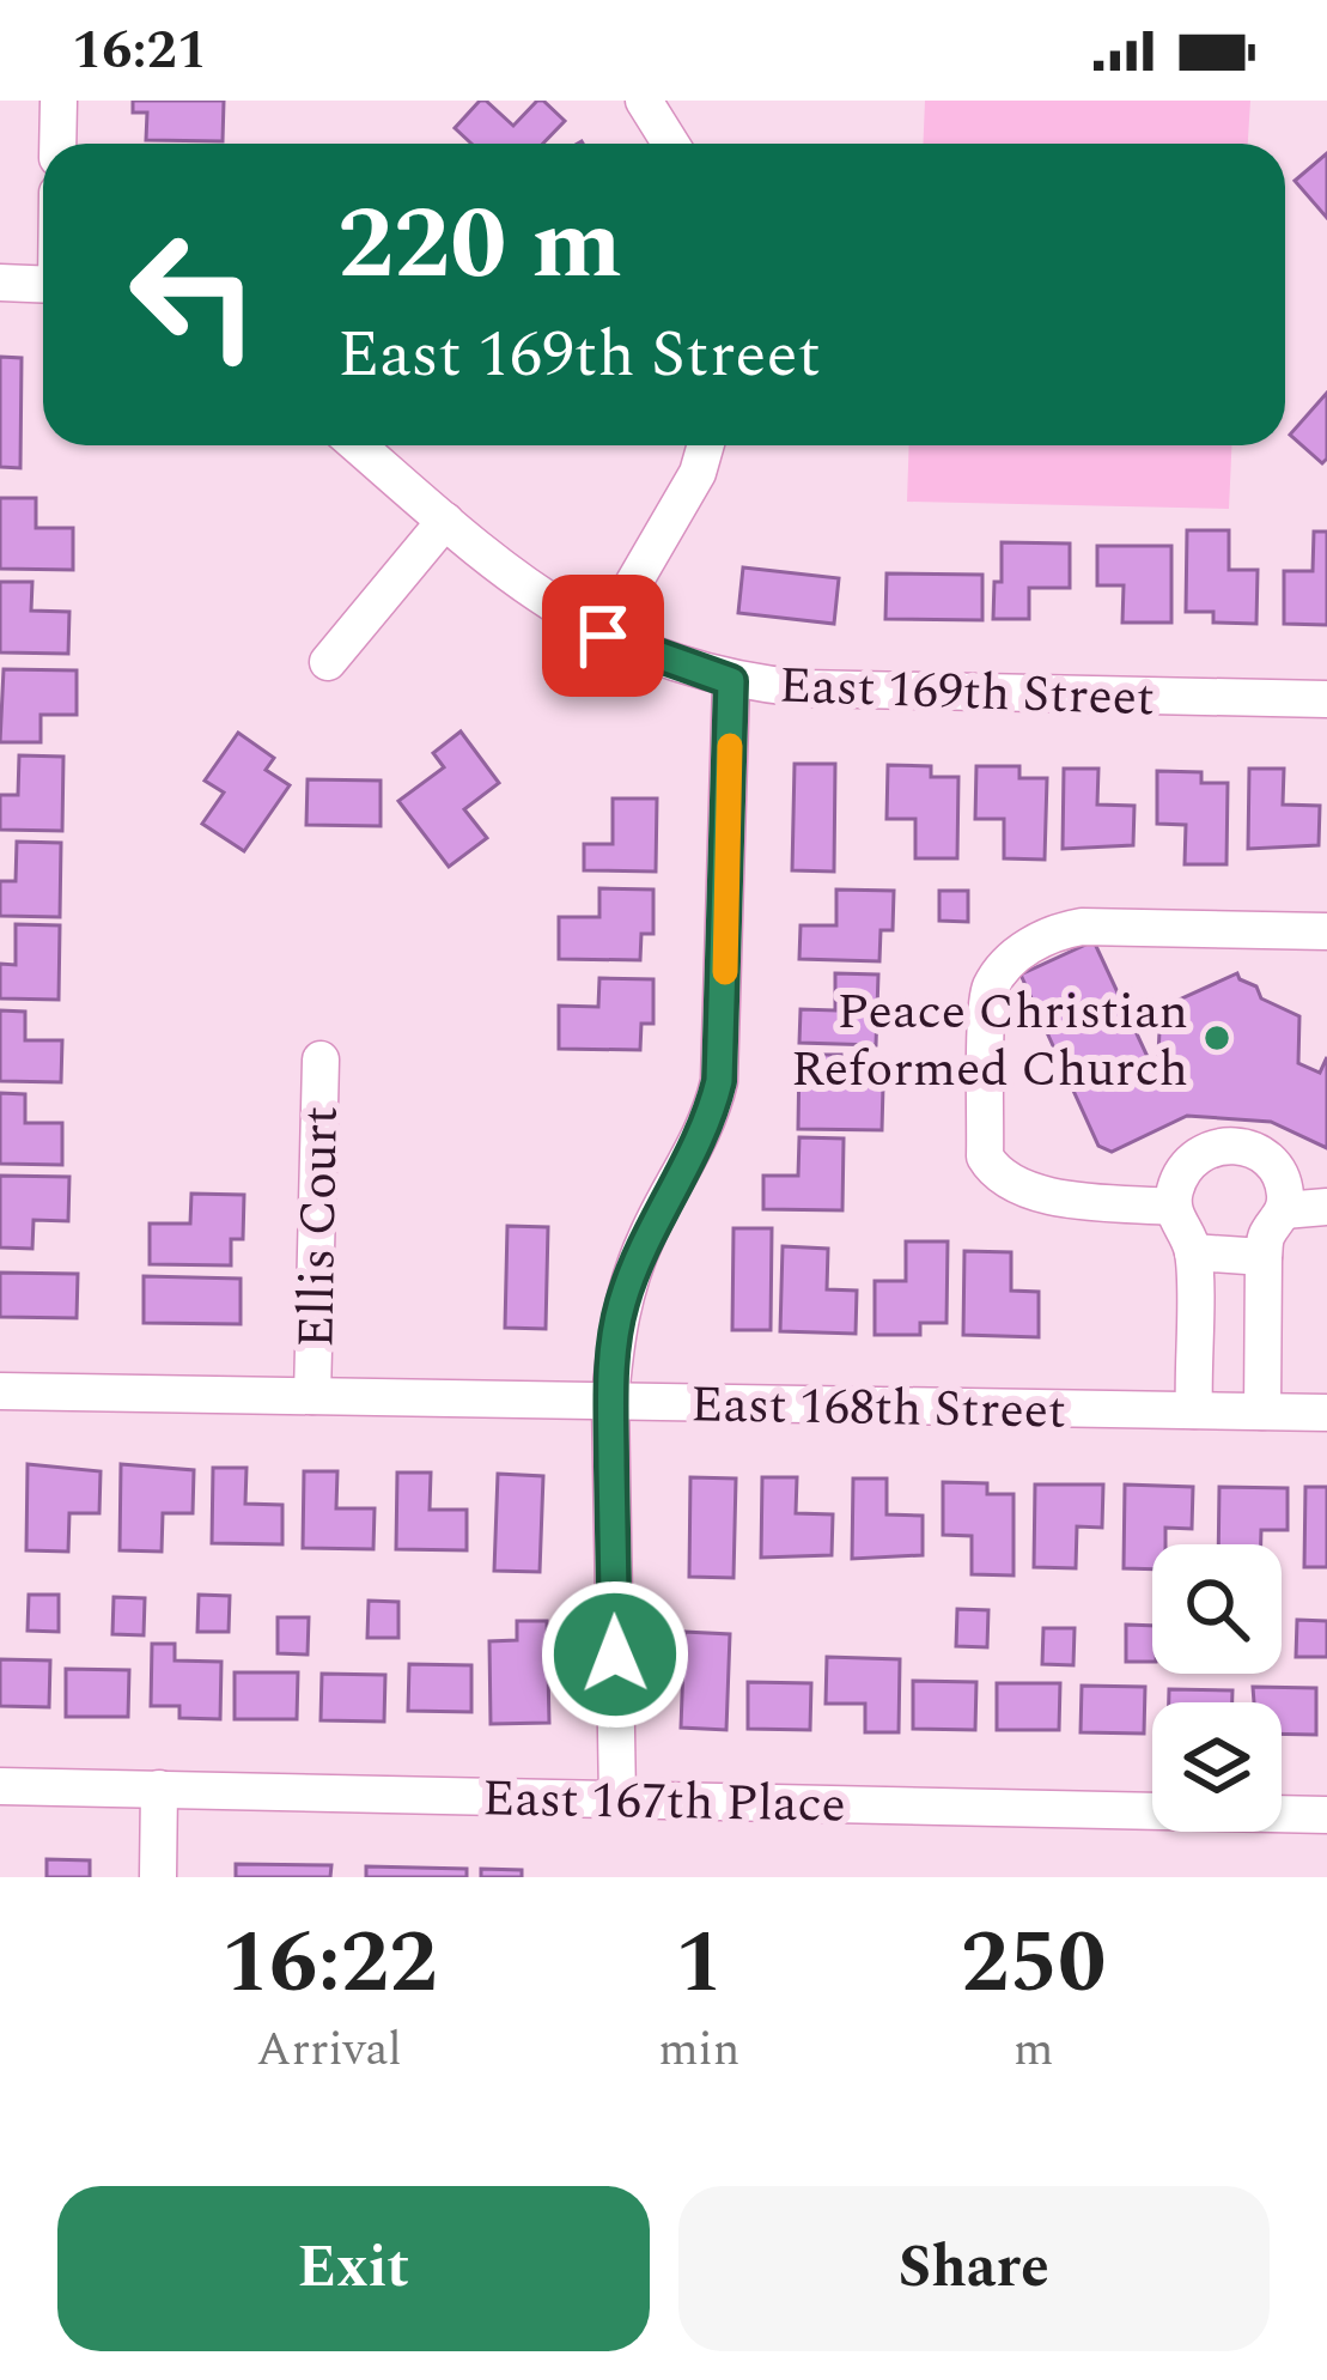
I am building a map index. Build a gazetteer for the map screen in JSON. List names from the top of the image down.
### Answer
{
  "streets": {
    "street": [
      "East 169th Street",
      "Ellis Court",
      "East 168th Street",
      "East 167th Place"
    ]
  },
  "crossings": [
    ["Ellis Court", "East 168th Street"]
  ],
  "places": ["Peace Christian Reformed Church"],
  "page": {
    "status": "16:21",
    "turn": ["220 m", "East 169th Street"],
    "eta": [
      "16:22",
      "Arrival",
      "1",
      "min",
      "250",
      "m"
    ],
    "buttons": ["Exit", "Share"]
  }
}
